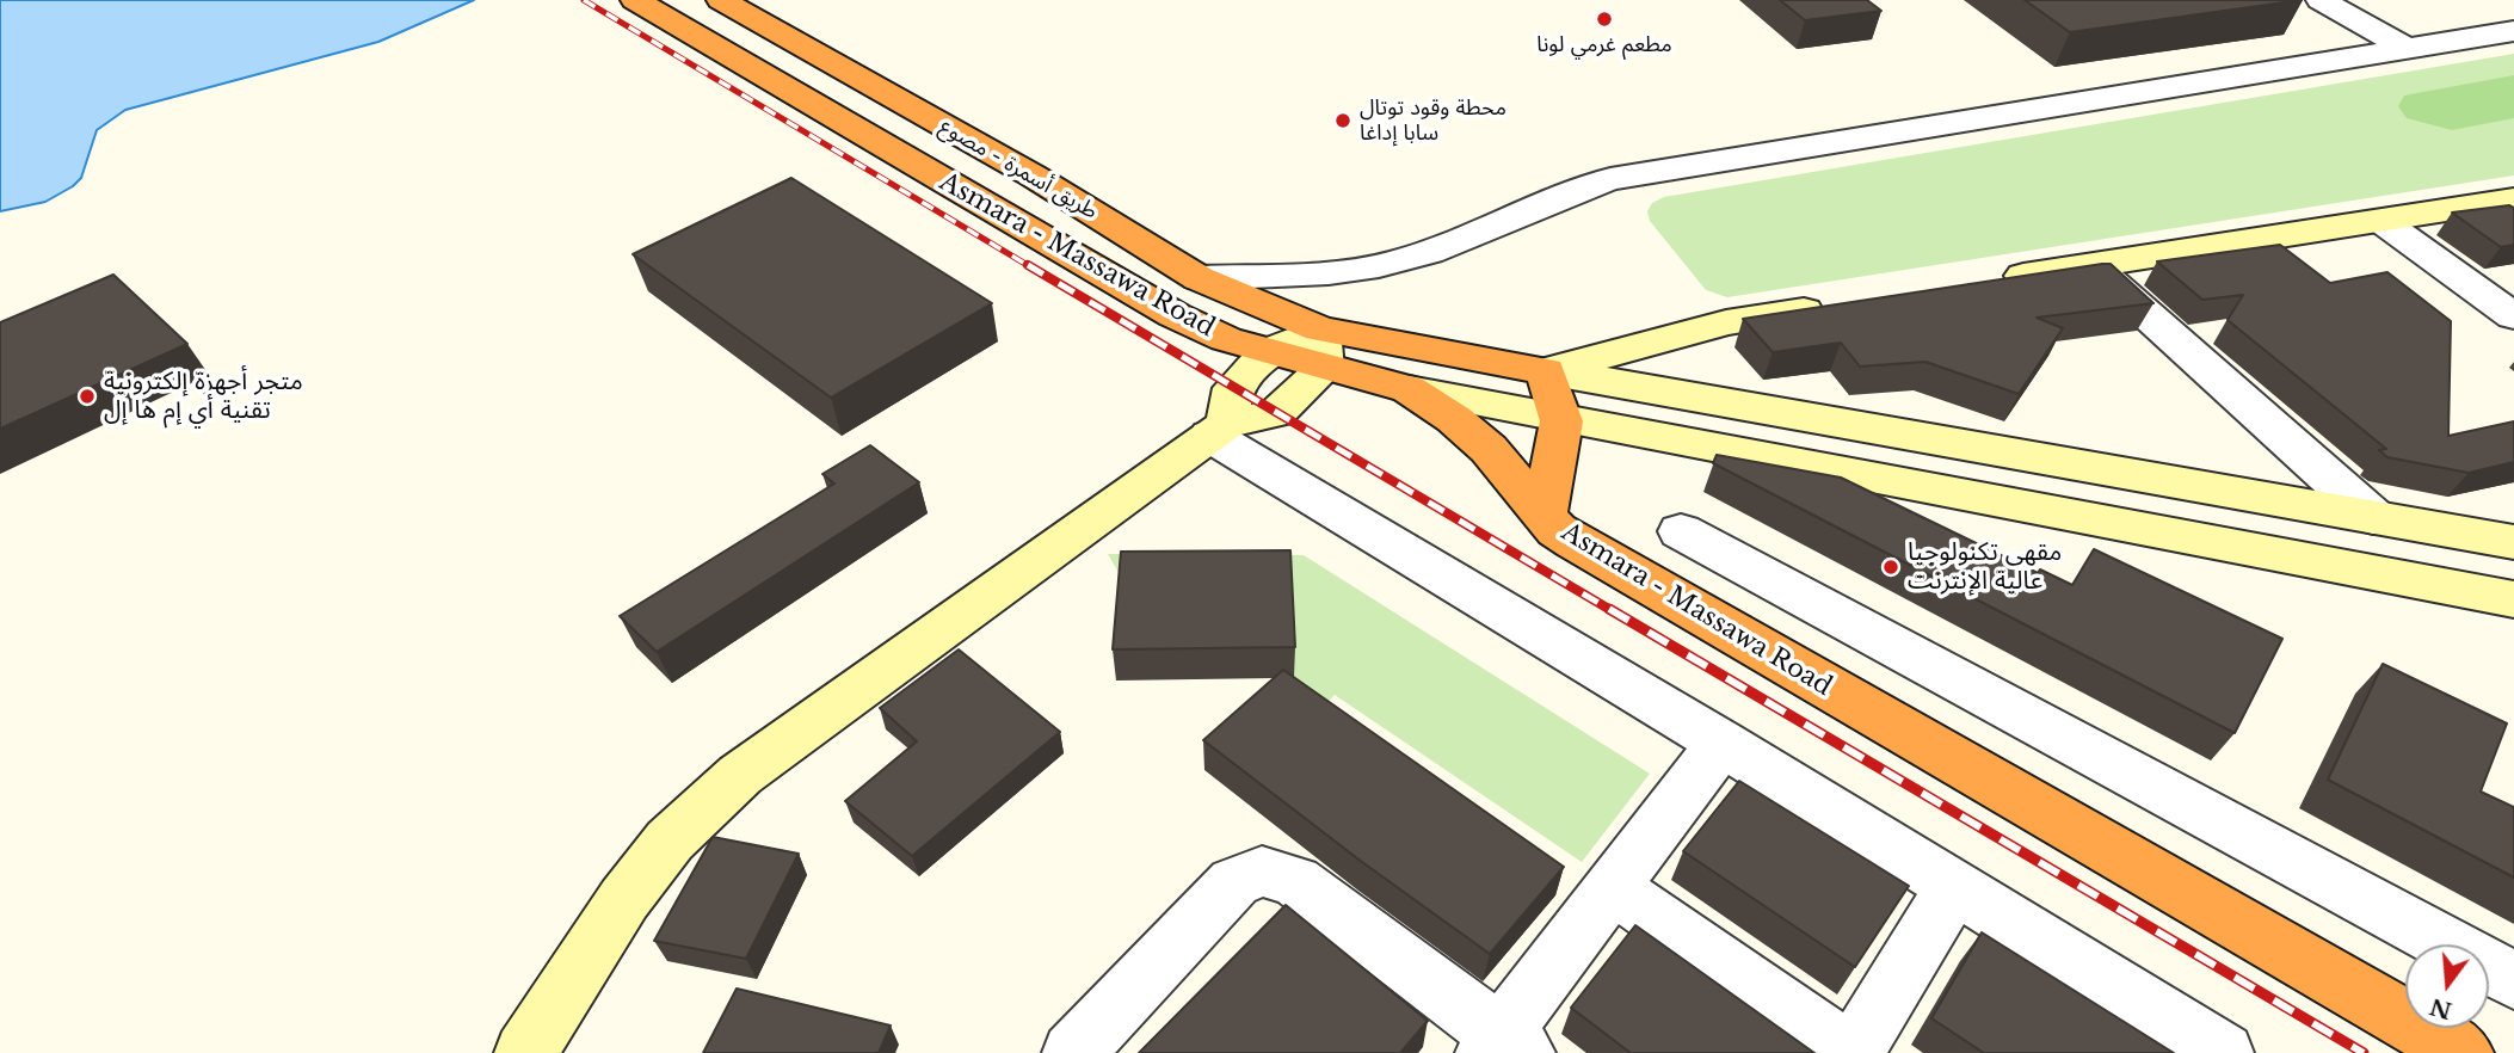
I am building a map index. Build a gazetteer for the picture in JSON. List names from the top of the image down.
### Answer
{
  "streets": {
    "highway": ["طريق أسمرة - مصوع", "Asmara - Massawa Road"]
  },
  "crossings": [
    ["طريق أسمرة - مصوع", "Asmara - Massawa Road"]
  ],
  "places": [
    "مطعم غرمي لونا",
    "محطة وقود توتال سابا إداغا",
    "متجر أجهزة إلكترونية تقنية أي إم ها إل",
    "مقهى تكنولوجيا عالية الإنترنت"
  ],
  "north": "bottom"
}
